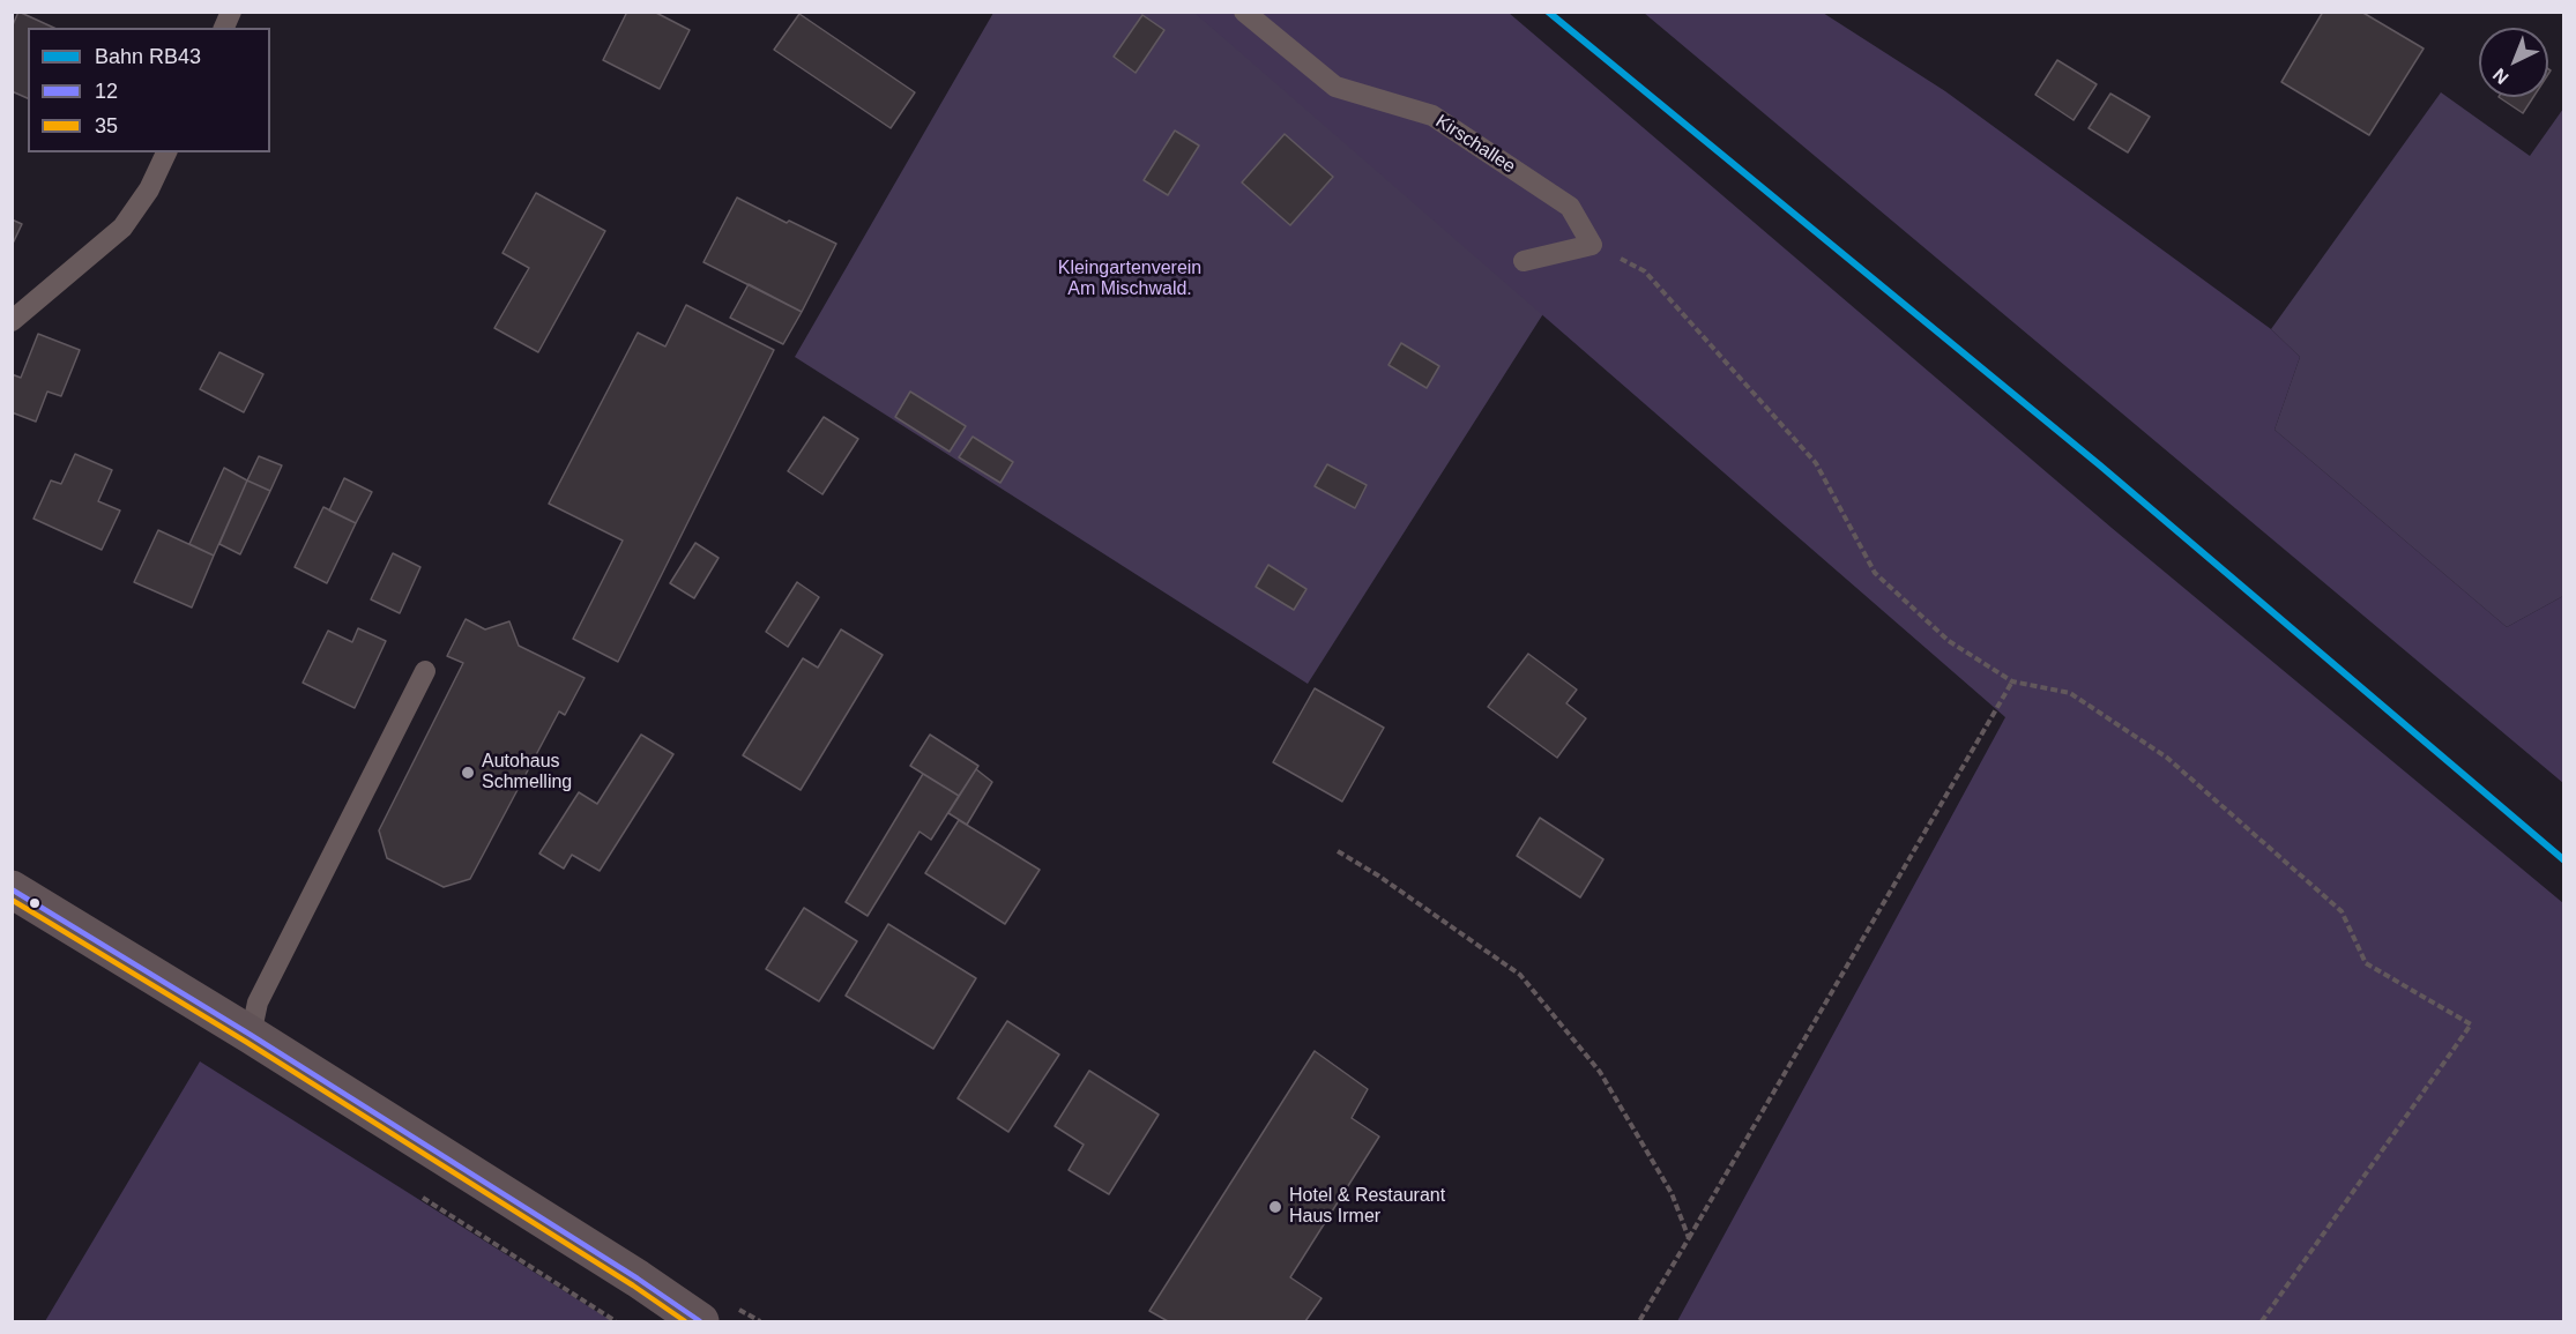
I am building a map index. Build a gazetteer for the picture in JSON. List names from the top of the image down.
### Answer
{
  "streets": {
    "lane": ["Kirschallee"]
  },
  "parks": ["Kleingartenverein Am Mischwald."],
  "places": ["Autohaus Schmelling", "Hotel & Restaurant Haus Irmer"],
  "lines": ["rail line RB43", "transit line 12", "transit line 35"],
  "legend": ["Bahn RB43", "12", "35"],
  "north": "bottom left"
}
